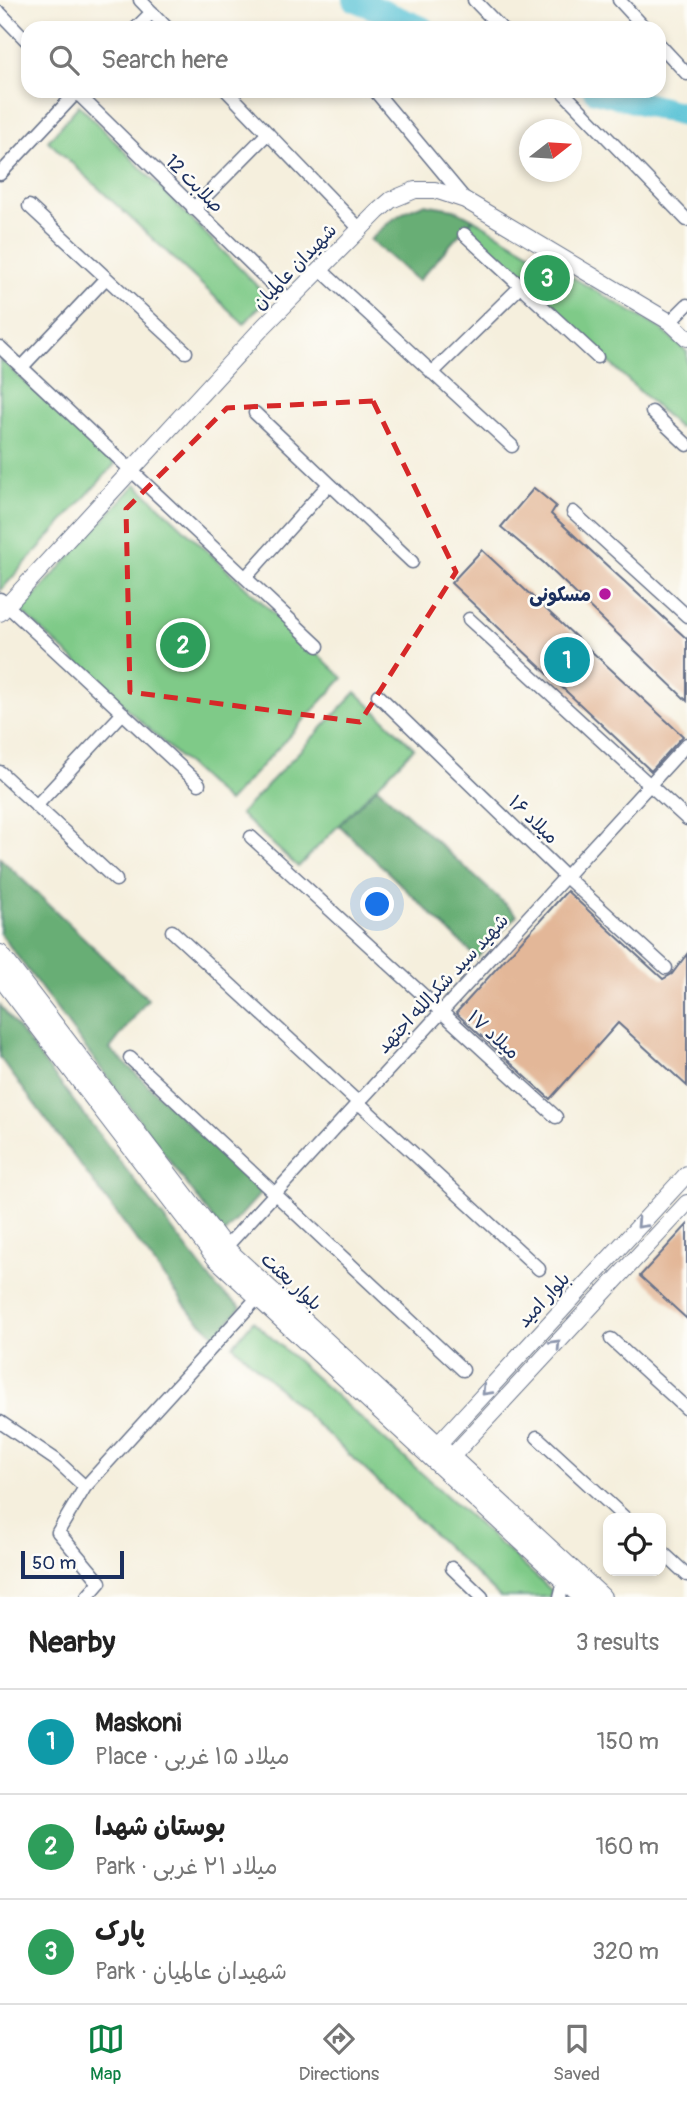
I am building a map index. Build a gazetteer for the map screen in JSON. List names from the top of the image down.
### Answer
{
  "streets": {
    "main road": ["بلوار بعثت"],
    "street": [
      "صلابت 12",
      "شهیدان عالمیان",
      "میلاد ۱۶",
      "شهید سید شکرالله اجتهد",
      "میلاد ۱۷",
      "بلوار امید"
    ]
  },
  "crossings": [
    ["صلابت 12", "شهیدان عالمیان"],
    ["میلاد ۱۶", "شهید سید شکرالله اجتهد"],
    ["شهید سید شکرالله اجتهد", "میلاد ۱۷"],
    ["شهید سید شکرالله اجتهد", "بلوار بعثت"],
    ["بلوار بعثت", "بلوار امید"]
  ],
  "places": ["مسکونی"],
  "scale_bar": "50 m",
  "north": "right",
  "page": {
    "search": "Search here",
    "pins": ["3", "2", "1"],
    "scale": "50 m",
    "heading": ["Nearby", "3 results"],
    "list": [
      {
        "mark": "1",
        "name": "Maskoni",
        "note": "Place · میلاد ۱۵ غربی",
        "value": "150 m"
      },
      {
        "mark": "2",
        "name": "بوستان شهدا",
        "note": "Park · میلاد ۲۱ غربی",
        "value": "160 m"
      },
      {
        "mark": "3",
        "name": "پارک",
        "note": "Park · شهیدان عالمیان",
        "value": "320 m"
      }
    ],
    "nav": ["Map", "Directions", "Saved"]
  }
}
